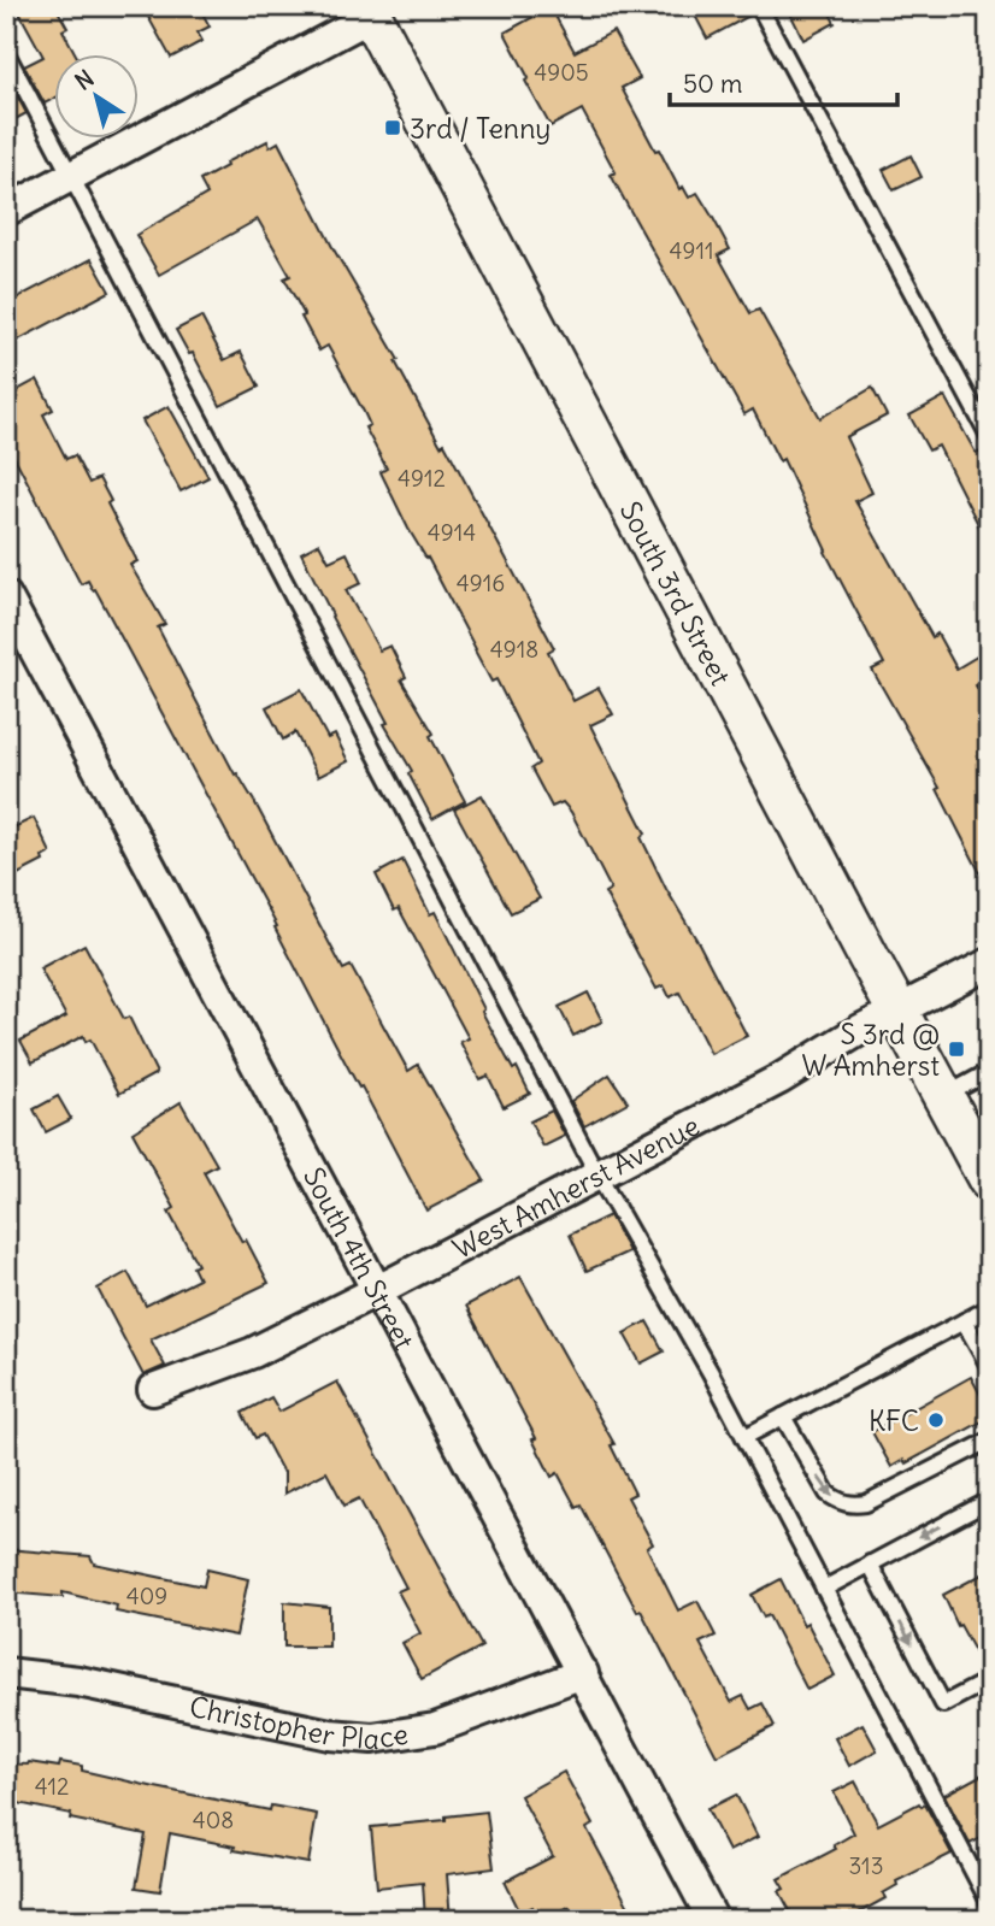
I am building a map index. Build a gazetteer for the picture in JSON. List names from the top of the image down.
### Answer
{
  "streets": {
    "street": [
      "South 3rd Street",
      "West Amherst Avenue",
      "South 4th Street",
      "Christopher Place"
    ]
  },
  "crossings": [
    ["South 3rd Street", "West Amherst Avenue"],
    ["West Amherst Avenue", "South 4th Street"],
    ["South 4th Street", "Christopher Place"]
  ],
  "places": {
    "transit": ["3rd / Tenny", "S 3rd @ W Amherst"],
    "other": ["KFC"]
  },
  "house_numbers": [
    "4905",
    "4911",
    "4912",
    "4914",
    "4916",
    "4918",
    "409",
    "412",
    "408",
    "313"
  ],
  "scale_bar": "50 m",
  "north": "top left"
}
